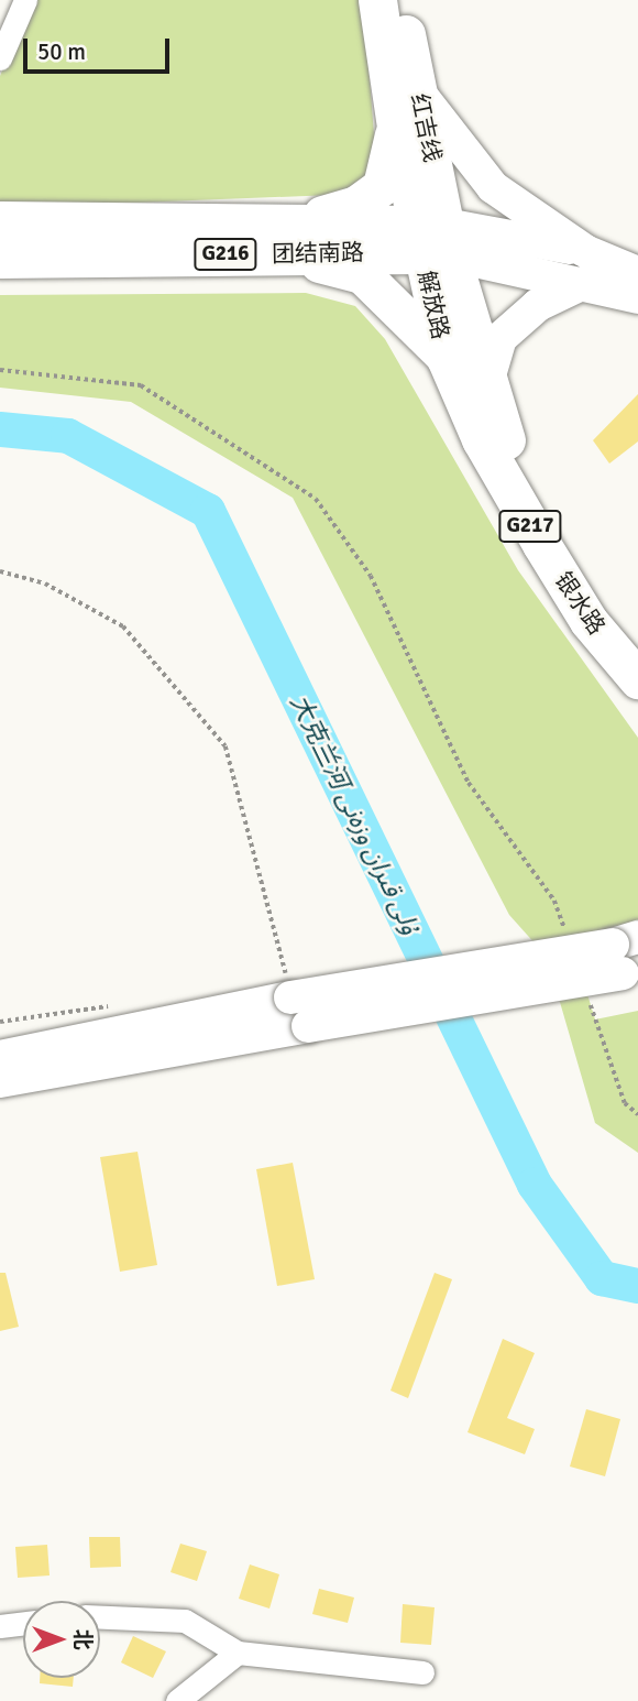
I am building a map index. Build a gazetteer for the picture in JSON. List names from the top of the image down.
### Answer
{
  "streets": {
    "highway": [
      "红吉线",
      "团结南路",
      "G216",
      "解放路",
      "G217",
      "银水路"
    ]
  },
  "crossings": [
    ["红吉线", "团结南路"],
    ["红吉线", "解放路"],
    ["红吉线", "G217"],
    ["团结南路", "解放路"],
    ["团结南路", "G217"],
    ["解放路", "G217"],
    ["解放路", "银水路"],
    ["G217", "银水路"]
  ],
  "water": ["大克兰河 ۇلى قىران وزەنى"],
  "scale_bar": "50 m",
  "north": "right"
}
